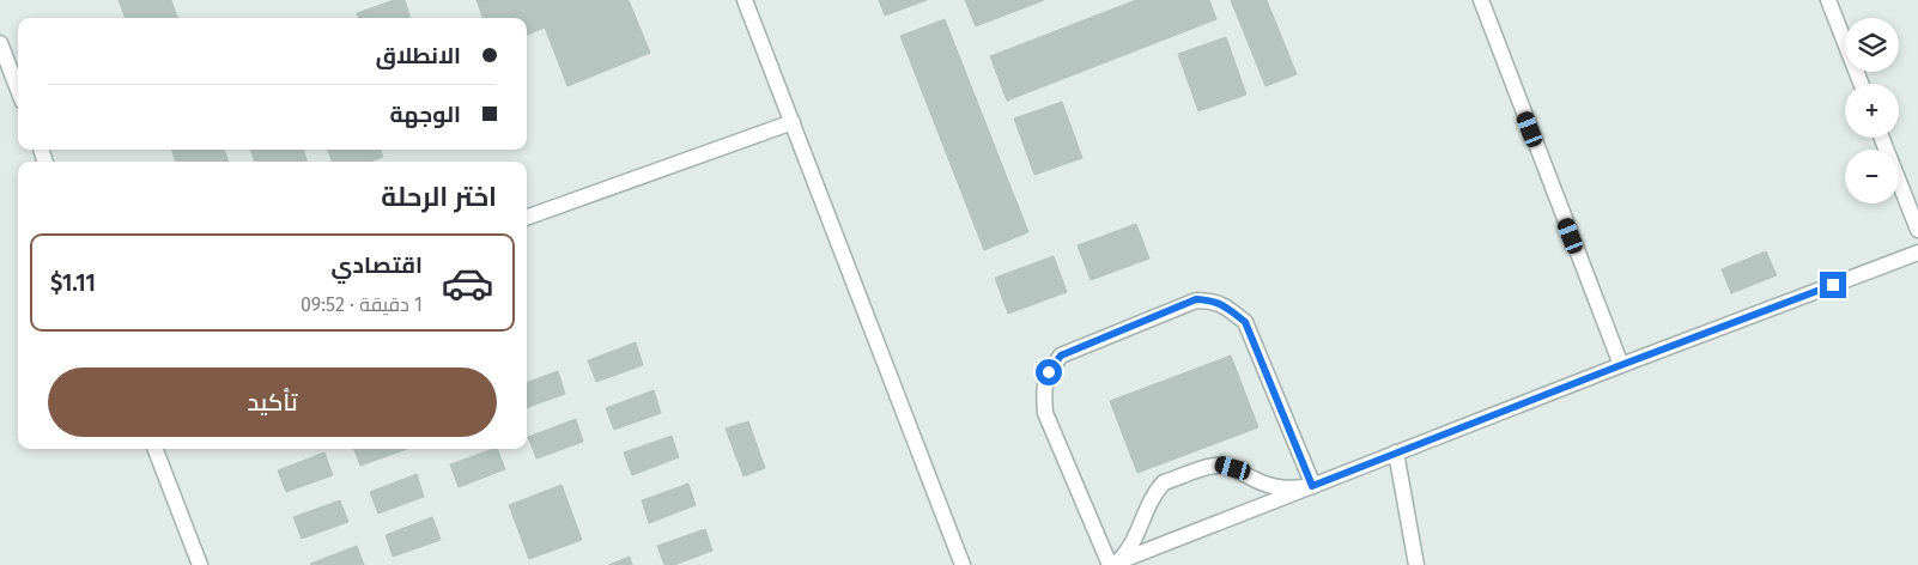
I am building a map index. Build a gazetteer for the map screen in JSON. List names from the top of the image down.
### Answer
{
  "page": {
    "map_buttons": ["+", "−"],
    "banner": ["الانطلاق", "الوجهة"],
    "heading": "اختر الرحلة",
    "list": [
      {
        "name": "اقتصادي",
        "note": "1 دقيقة · 09:52",
        "value": "$1.11"
      }
    ],
    "buttons": "تأكيد"
  }
}
